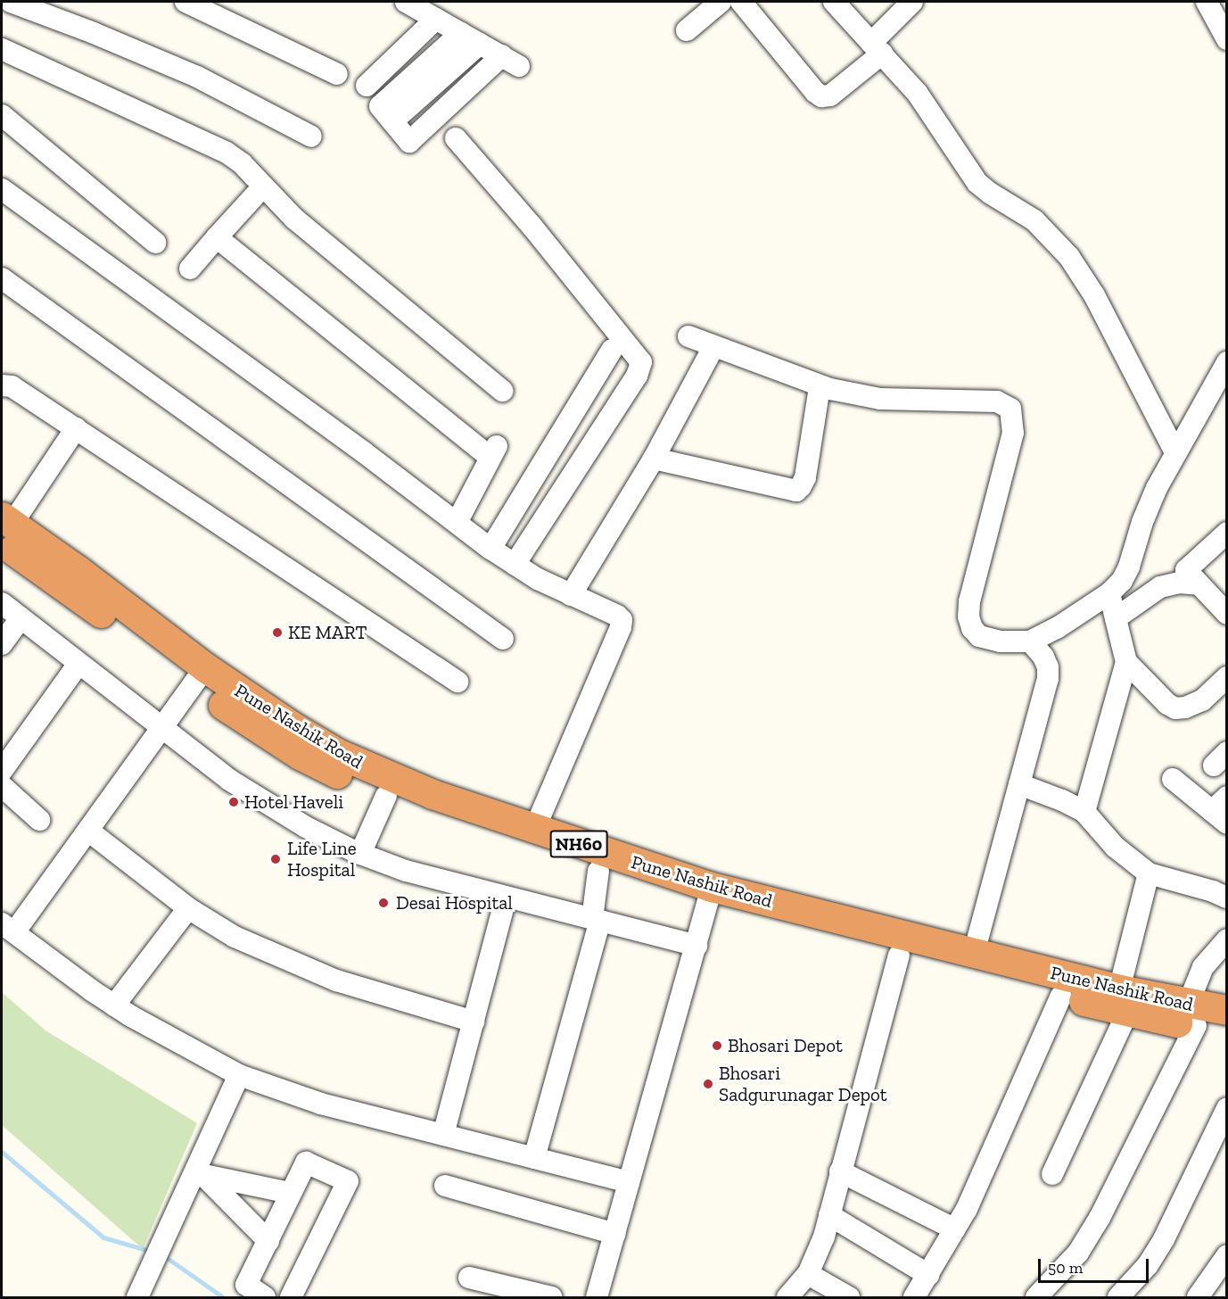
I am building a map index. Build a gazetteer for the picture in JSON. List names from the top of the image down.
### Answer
{
  "streets": {
    "highway": ["Pune Nashik Road", "NH60"]
  },
  "places": [
    "KE MART",
    "Hotel Haveli",
    "Life Line Hospital",
    "Desai Hospital",
    "Bhosari Depot",
    "Bhosari Sadgurunagar Depot"
  ],
  "scale_bar": "50 m"
}
